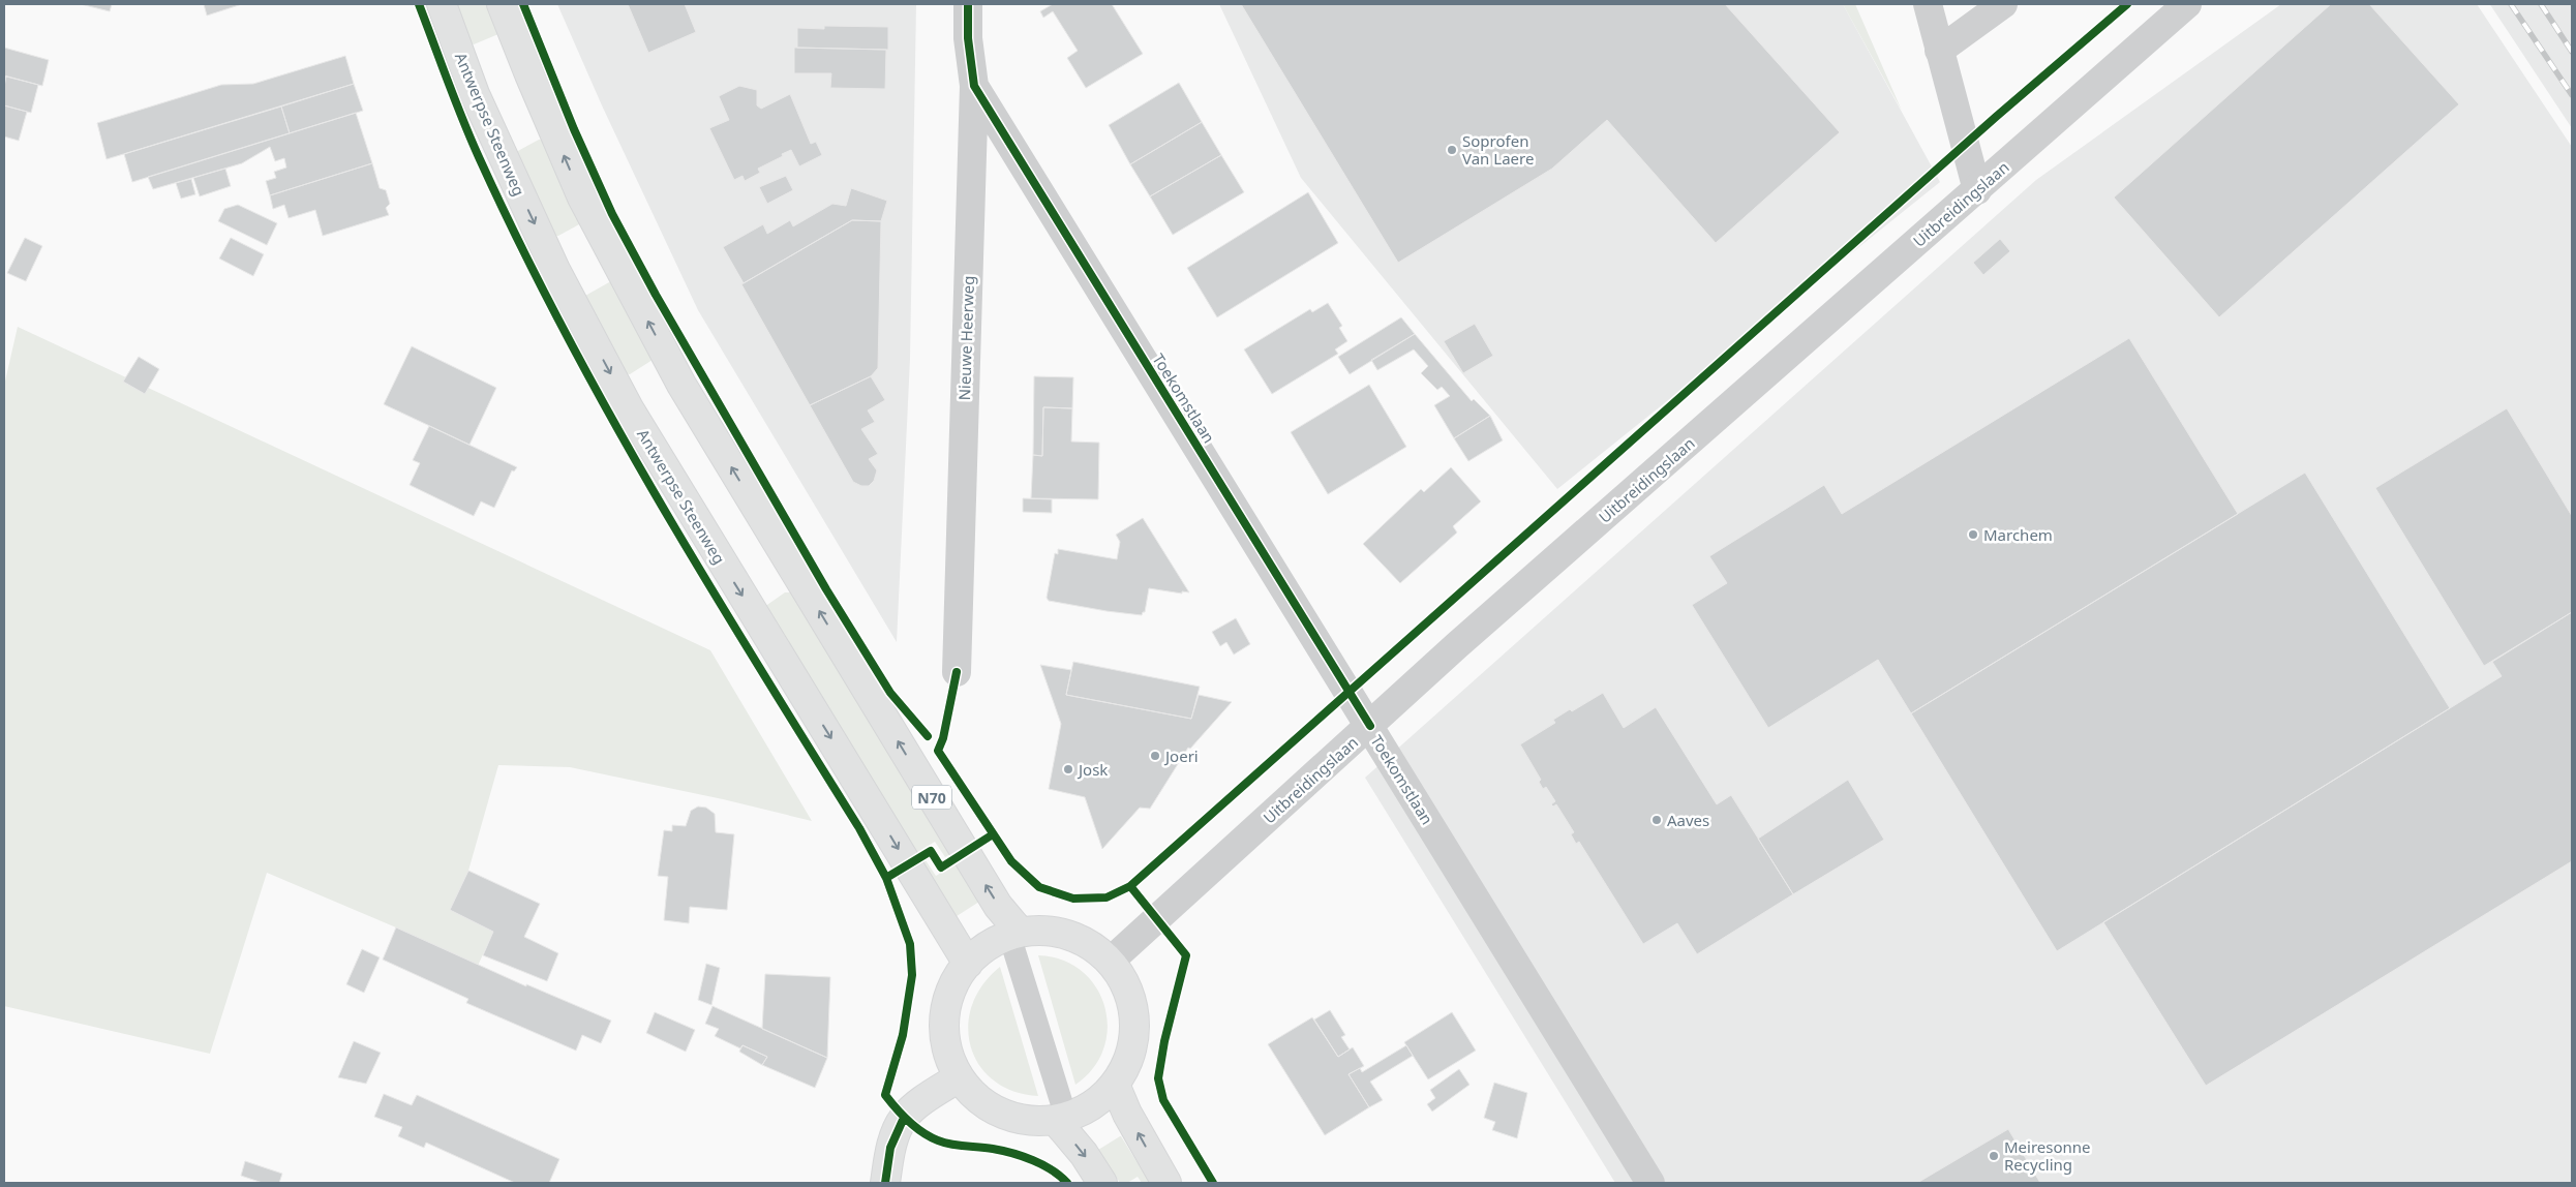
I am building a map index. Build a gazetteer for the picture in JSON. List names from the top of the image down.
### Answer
{
  "streets": {
    "main road": ["Antwerpse Steenweg", "N70"],
    "street": ["Uitbreidingslaan", "Nieuwe Heerweg", "Toekomstlaan"]
  },
  "crossings": [
    ["Uitbreidingslaan", "Toekomstlaan"],
    ["Nieuwe Heerweg", "Toekomstlaan"]
  ],
  "places": [
    "Soprofen Van Laere",
    "Marchem",
    "Joeri",
    "Josk",
    "Aaves",
    "Meiresonne Recycling"
  ]
}
